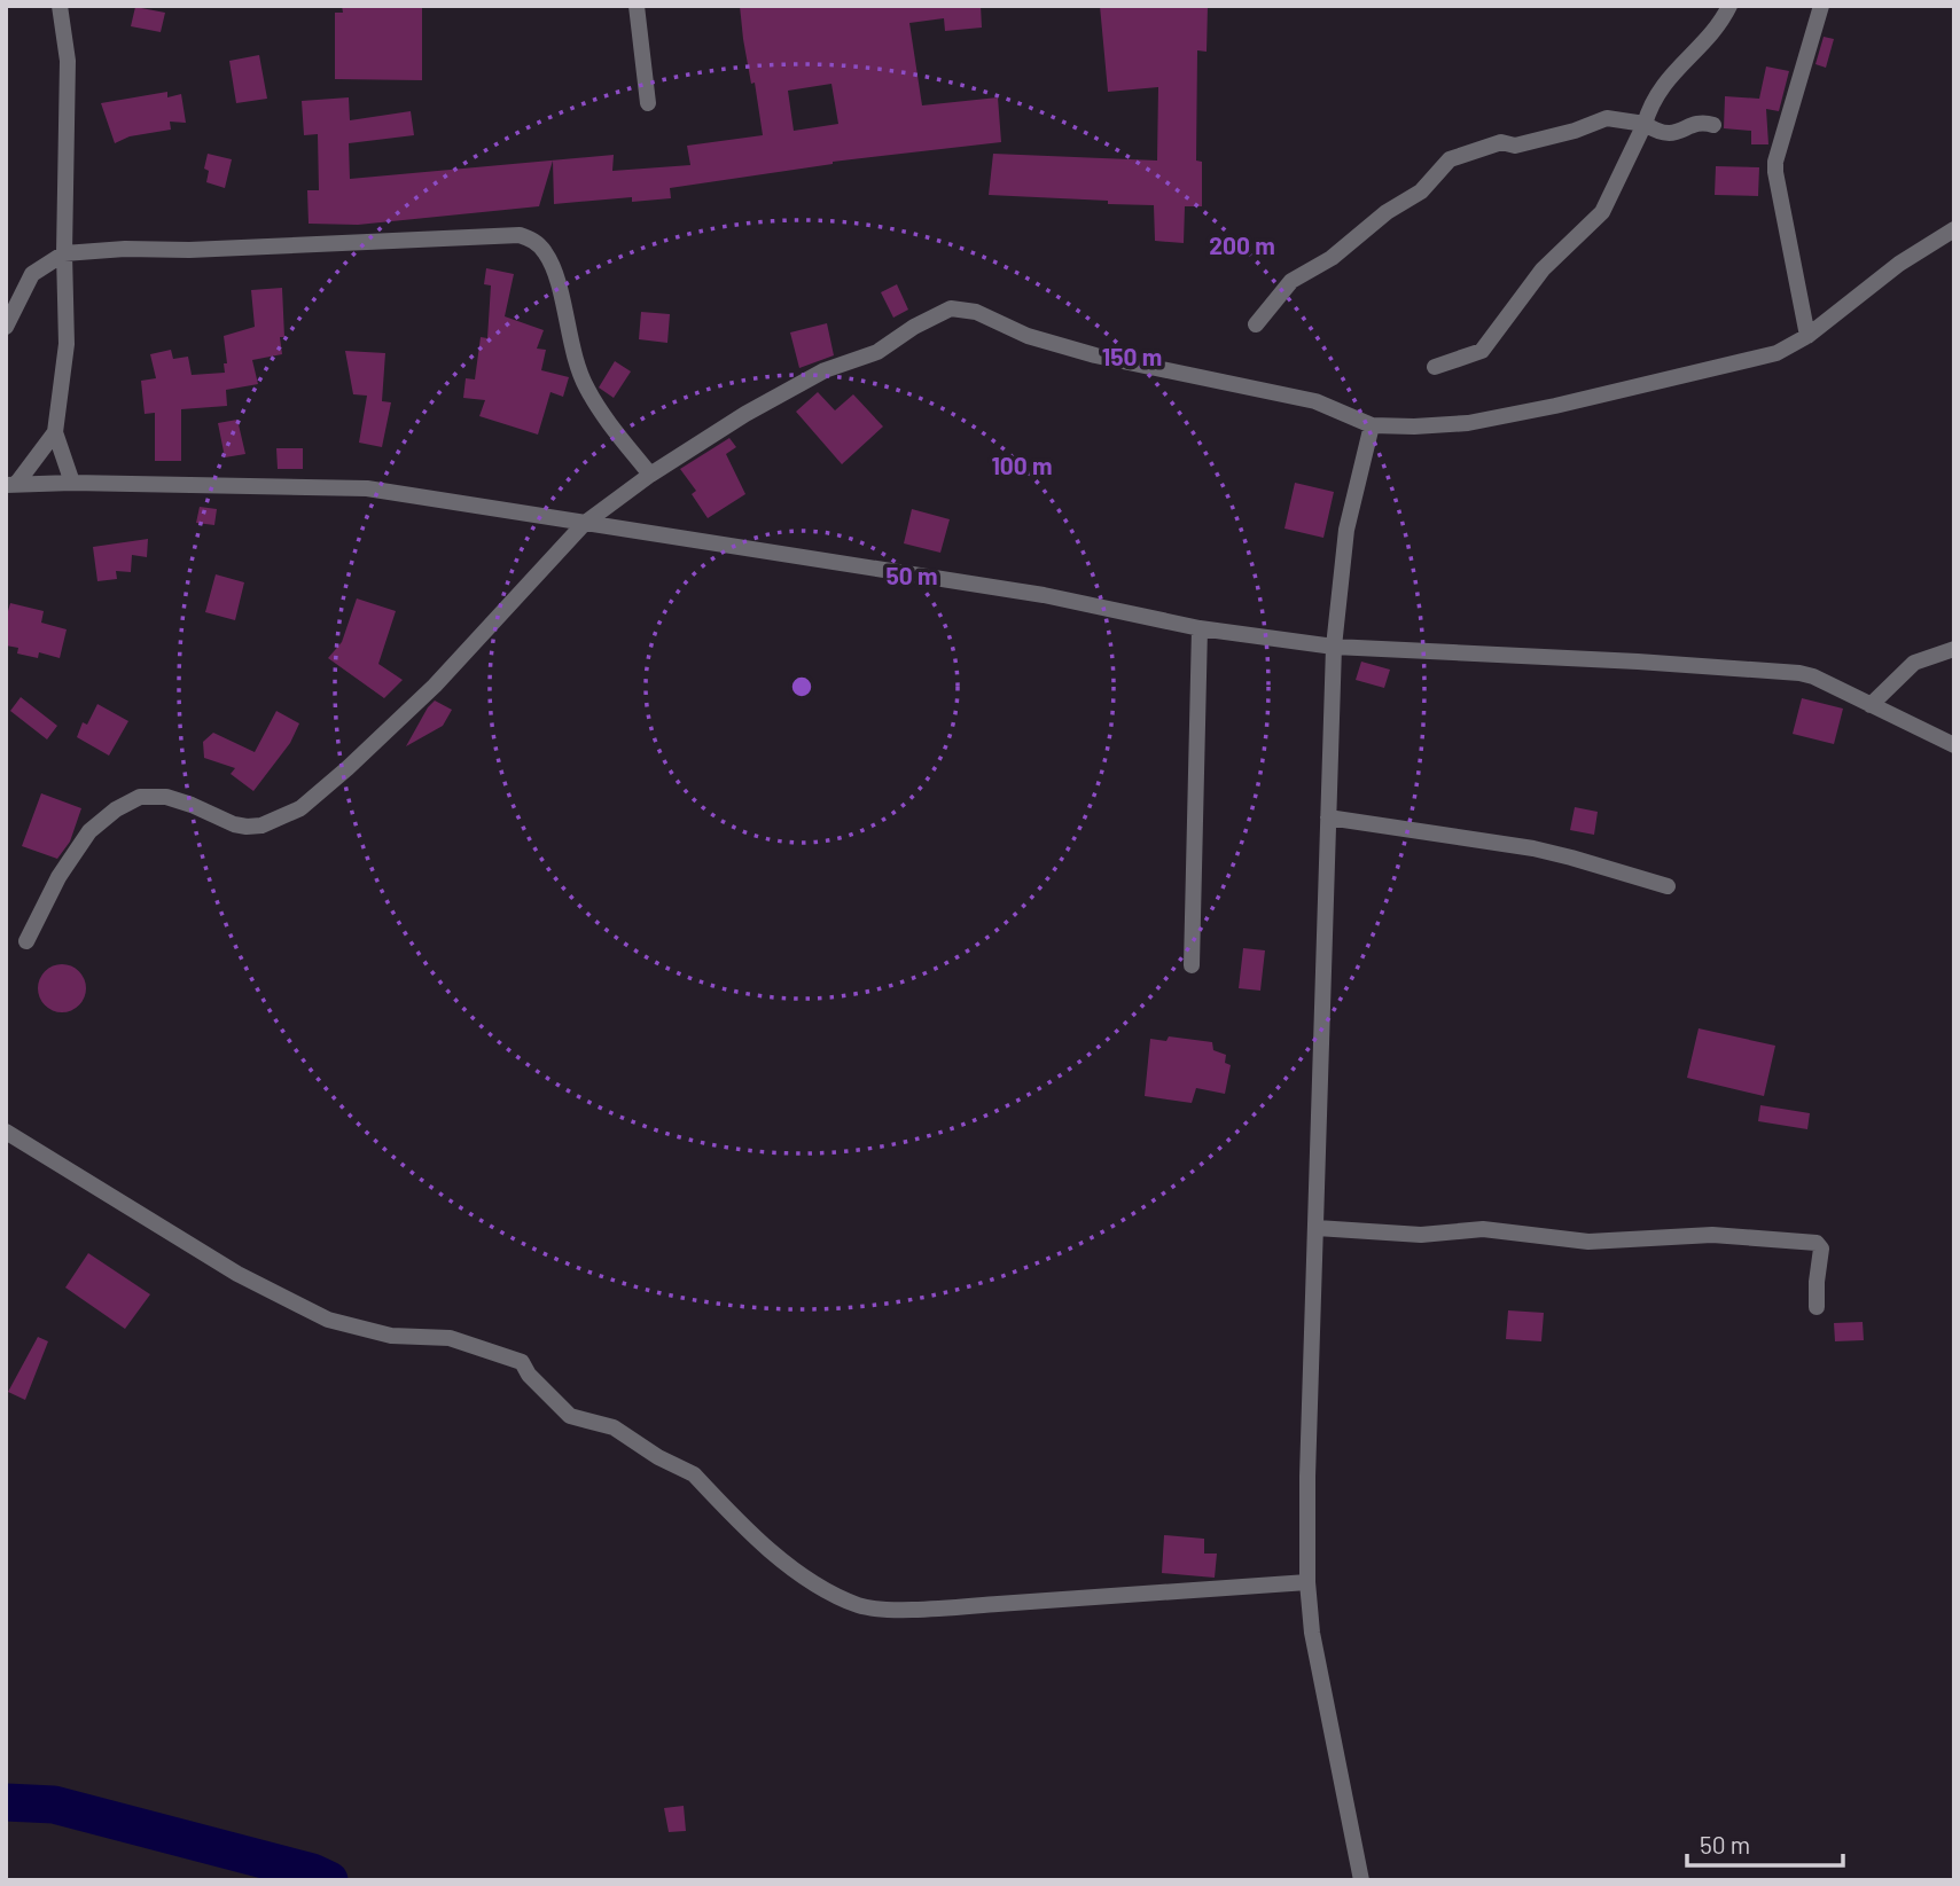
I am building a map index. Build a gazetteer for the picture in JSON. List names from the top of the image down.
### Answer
{
  "scale_bar": "50 m",
  "rings": [
    "200 m",
    "150 m",
    "100 m",
    "50 m"
  ]
}
